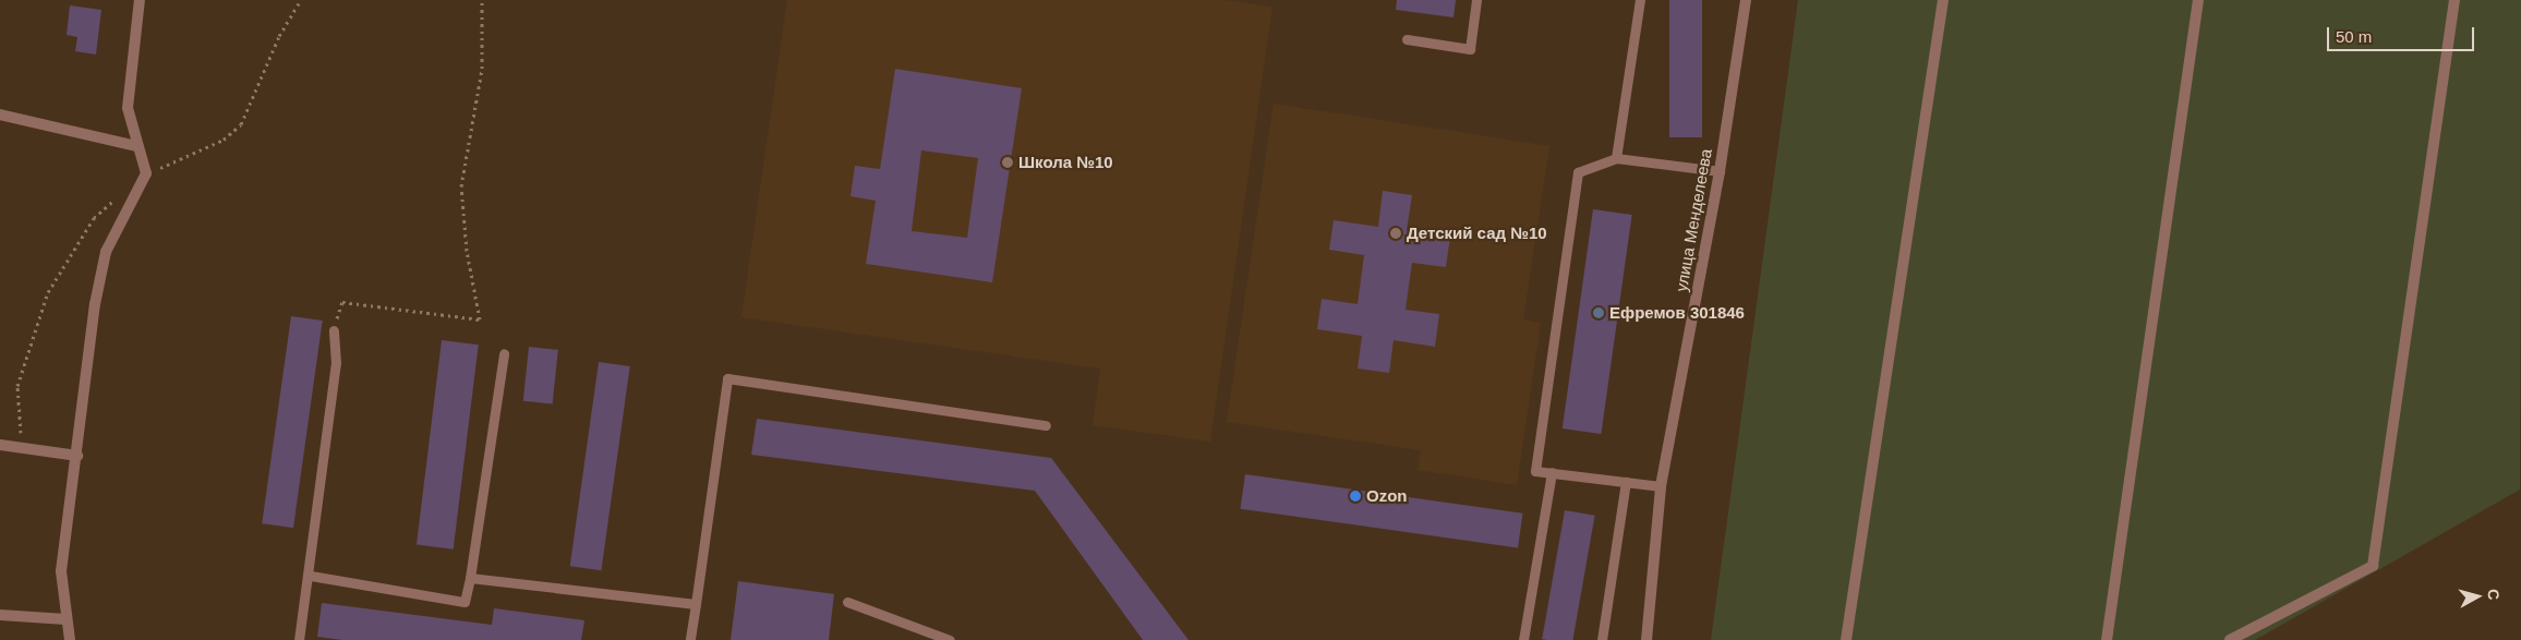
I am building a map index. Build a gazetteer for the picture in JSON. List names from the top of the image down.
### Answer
{
  "streets": {
    "street": ["улица Менделеева"]
  },
  "places": [
    "Школа №10",
    "Детский сад №10",
    "Ефремов 301846",
    "Ozon"
  ],
  "scale_bar": "50 m",
  "north": "right"
}
